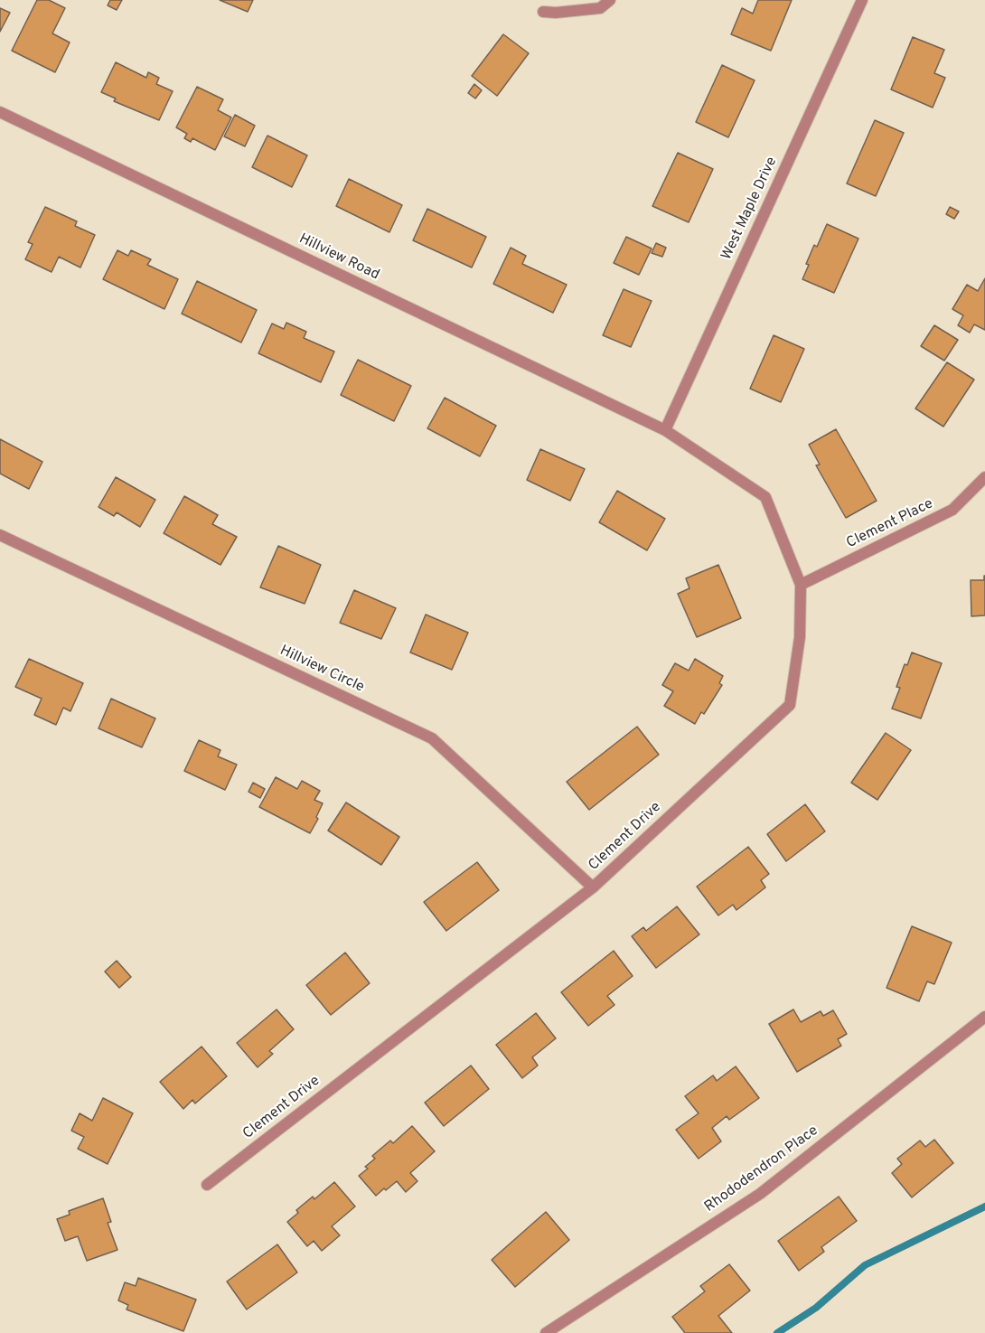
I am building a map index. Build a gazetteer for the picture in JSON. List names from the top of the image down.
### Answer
{
  "streets": {
    "street": [
      "West Maple Drive",
      "Hillview Road",
      "Clement Place",
      "Hillview Circle",
      "Clement Drive",
      "Rhododendron Place"
    ]
  },
  "crossings": [
    ["West Maple Drive", "Hillview Road"],
    ["West Maple Drive", "Clement Drive"],
    ["Hillview Road", "Clement Drive"],
    ["Clement Place", "Clement Drive"],
    ["Hillview Circle", "Clement Drive"]
  ]
}
